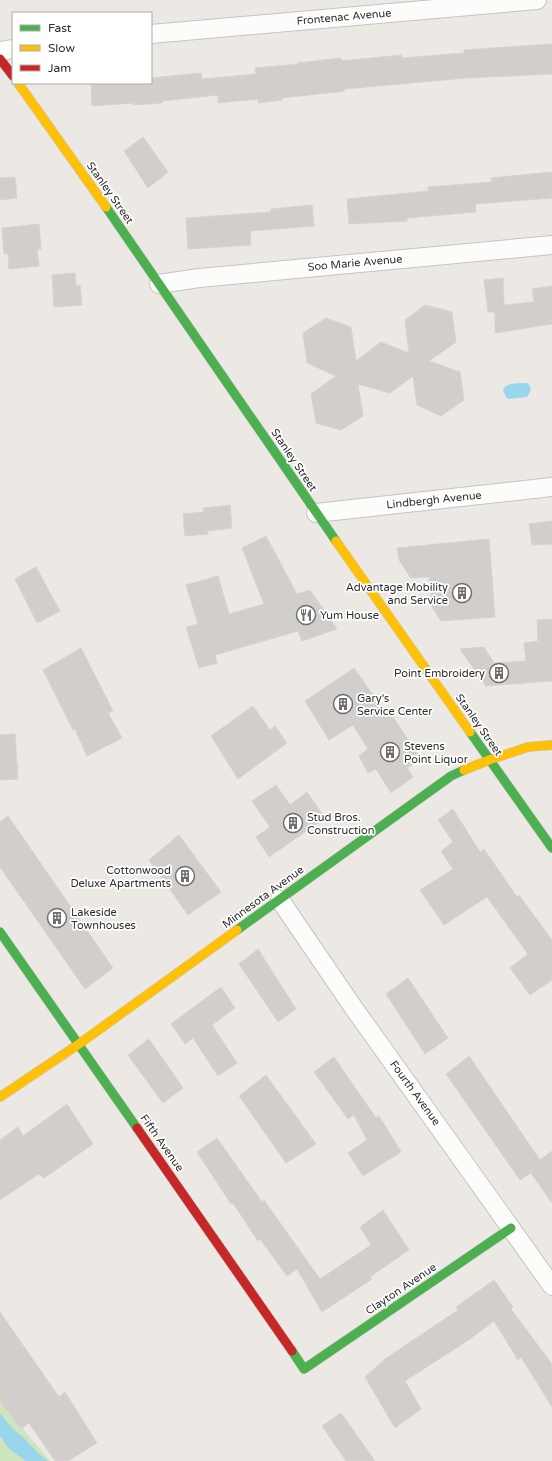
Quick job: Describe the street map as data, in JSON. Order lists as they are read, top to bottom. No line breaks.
{"streets":{"street":["Frontenac Avenue","Stanley Street","Soo Marie Avenue","Lindbergh Avenue","Minnesota Avenue","Fourth Avenue","Fifth Avenue","Clayton Avenue"]},"crossings":[["Stanley Street","Soo Marie Avenue"],["Stanley Street","Lindbergh Avenue"],["Stanley Street","Minnesota Avenue"],["Minnesota Avenue","Fourth Avenue"],["Minnesota Avenue","Fifth Avenue"],["Fourth Avenue","Clayton Avenue"],["Fifth Avenue","Clayton Avenue"]],"places":{"building":["Advantage Mobility and Service","Point Embroidery","Gary's Service Center","Stevens Point Liquor","Stud Bros. Construction","Cottonwood Deluxe Apartments","Lakeside Townhouses"],"restaurant":["Yum House"]},"legend":["Fast","Slow","Jam"]}
